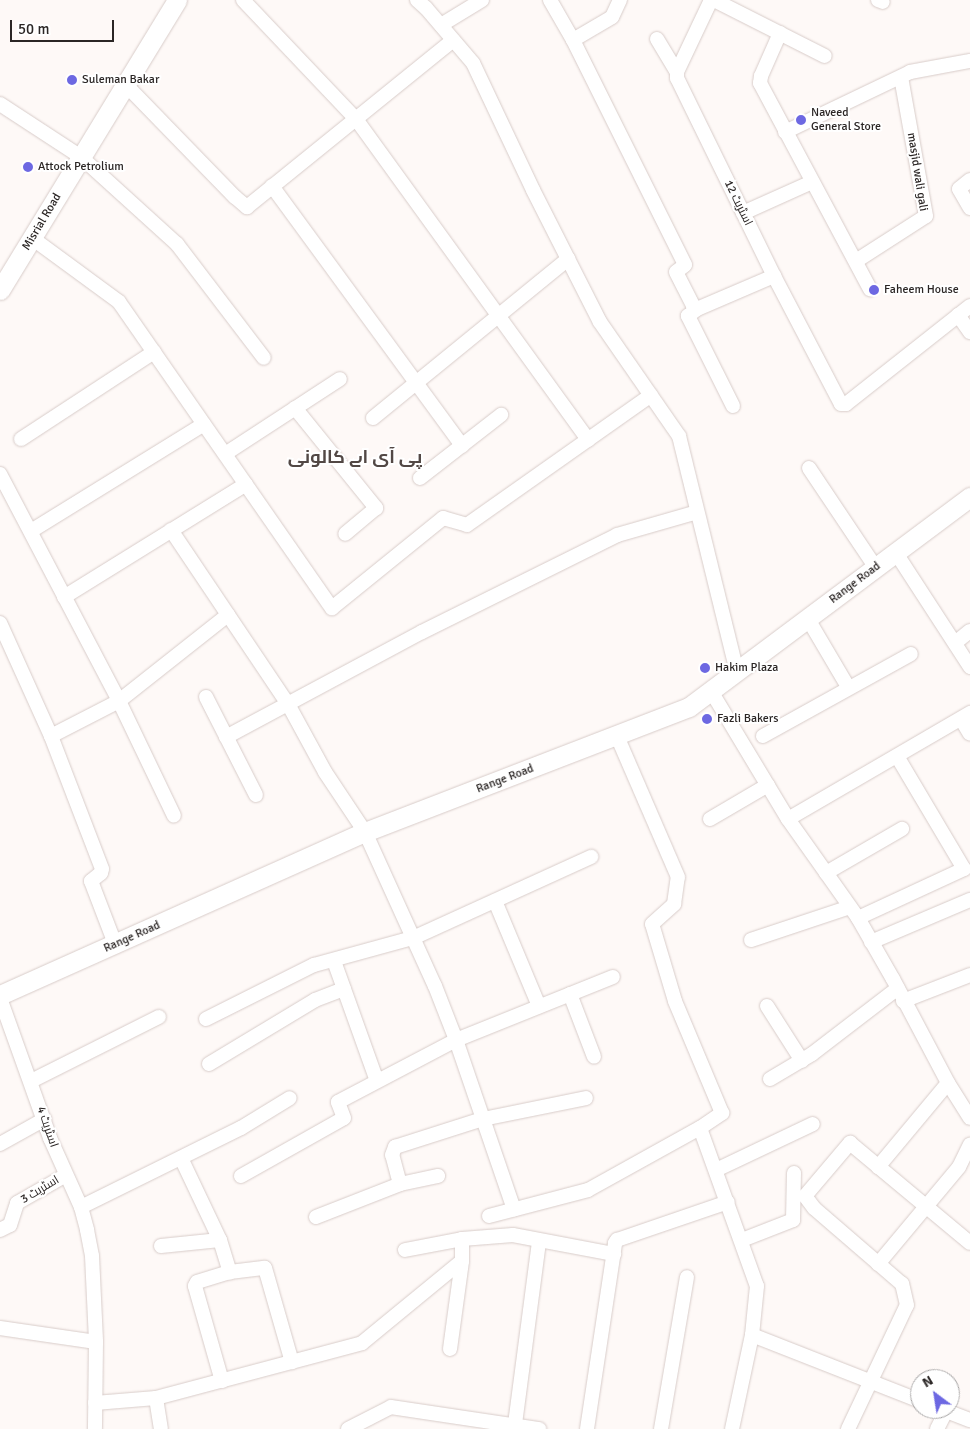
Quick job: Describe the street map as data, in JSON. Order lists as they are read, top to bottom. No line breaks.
{"streets":{"main road":["Misrial Road","Range Road"],"street":["masjid wali gali","اسٹریٹ 12","اسٹریٹ 4","اسٹریٹ 3"]},"crossings":[["Range Road","اسٹریٹ 4"],["اسٹریٹ 4","اسٹریٹ 3"]],"districts":["پی آی اے کالونی"],"places":["Suleman Bakar","Naveed General Store","Attock Petrolium","Faheem House","Hakim Plaza","Fazli Bakers"],"scale_bar":"50 m","north":"top left"}
